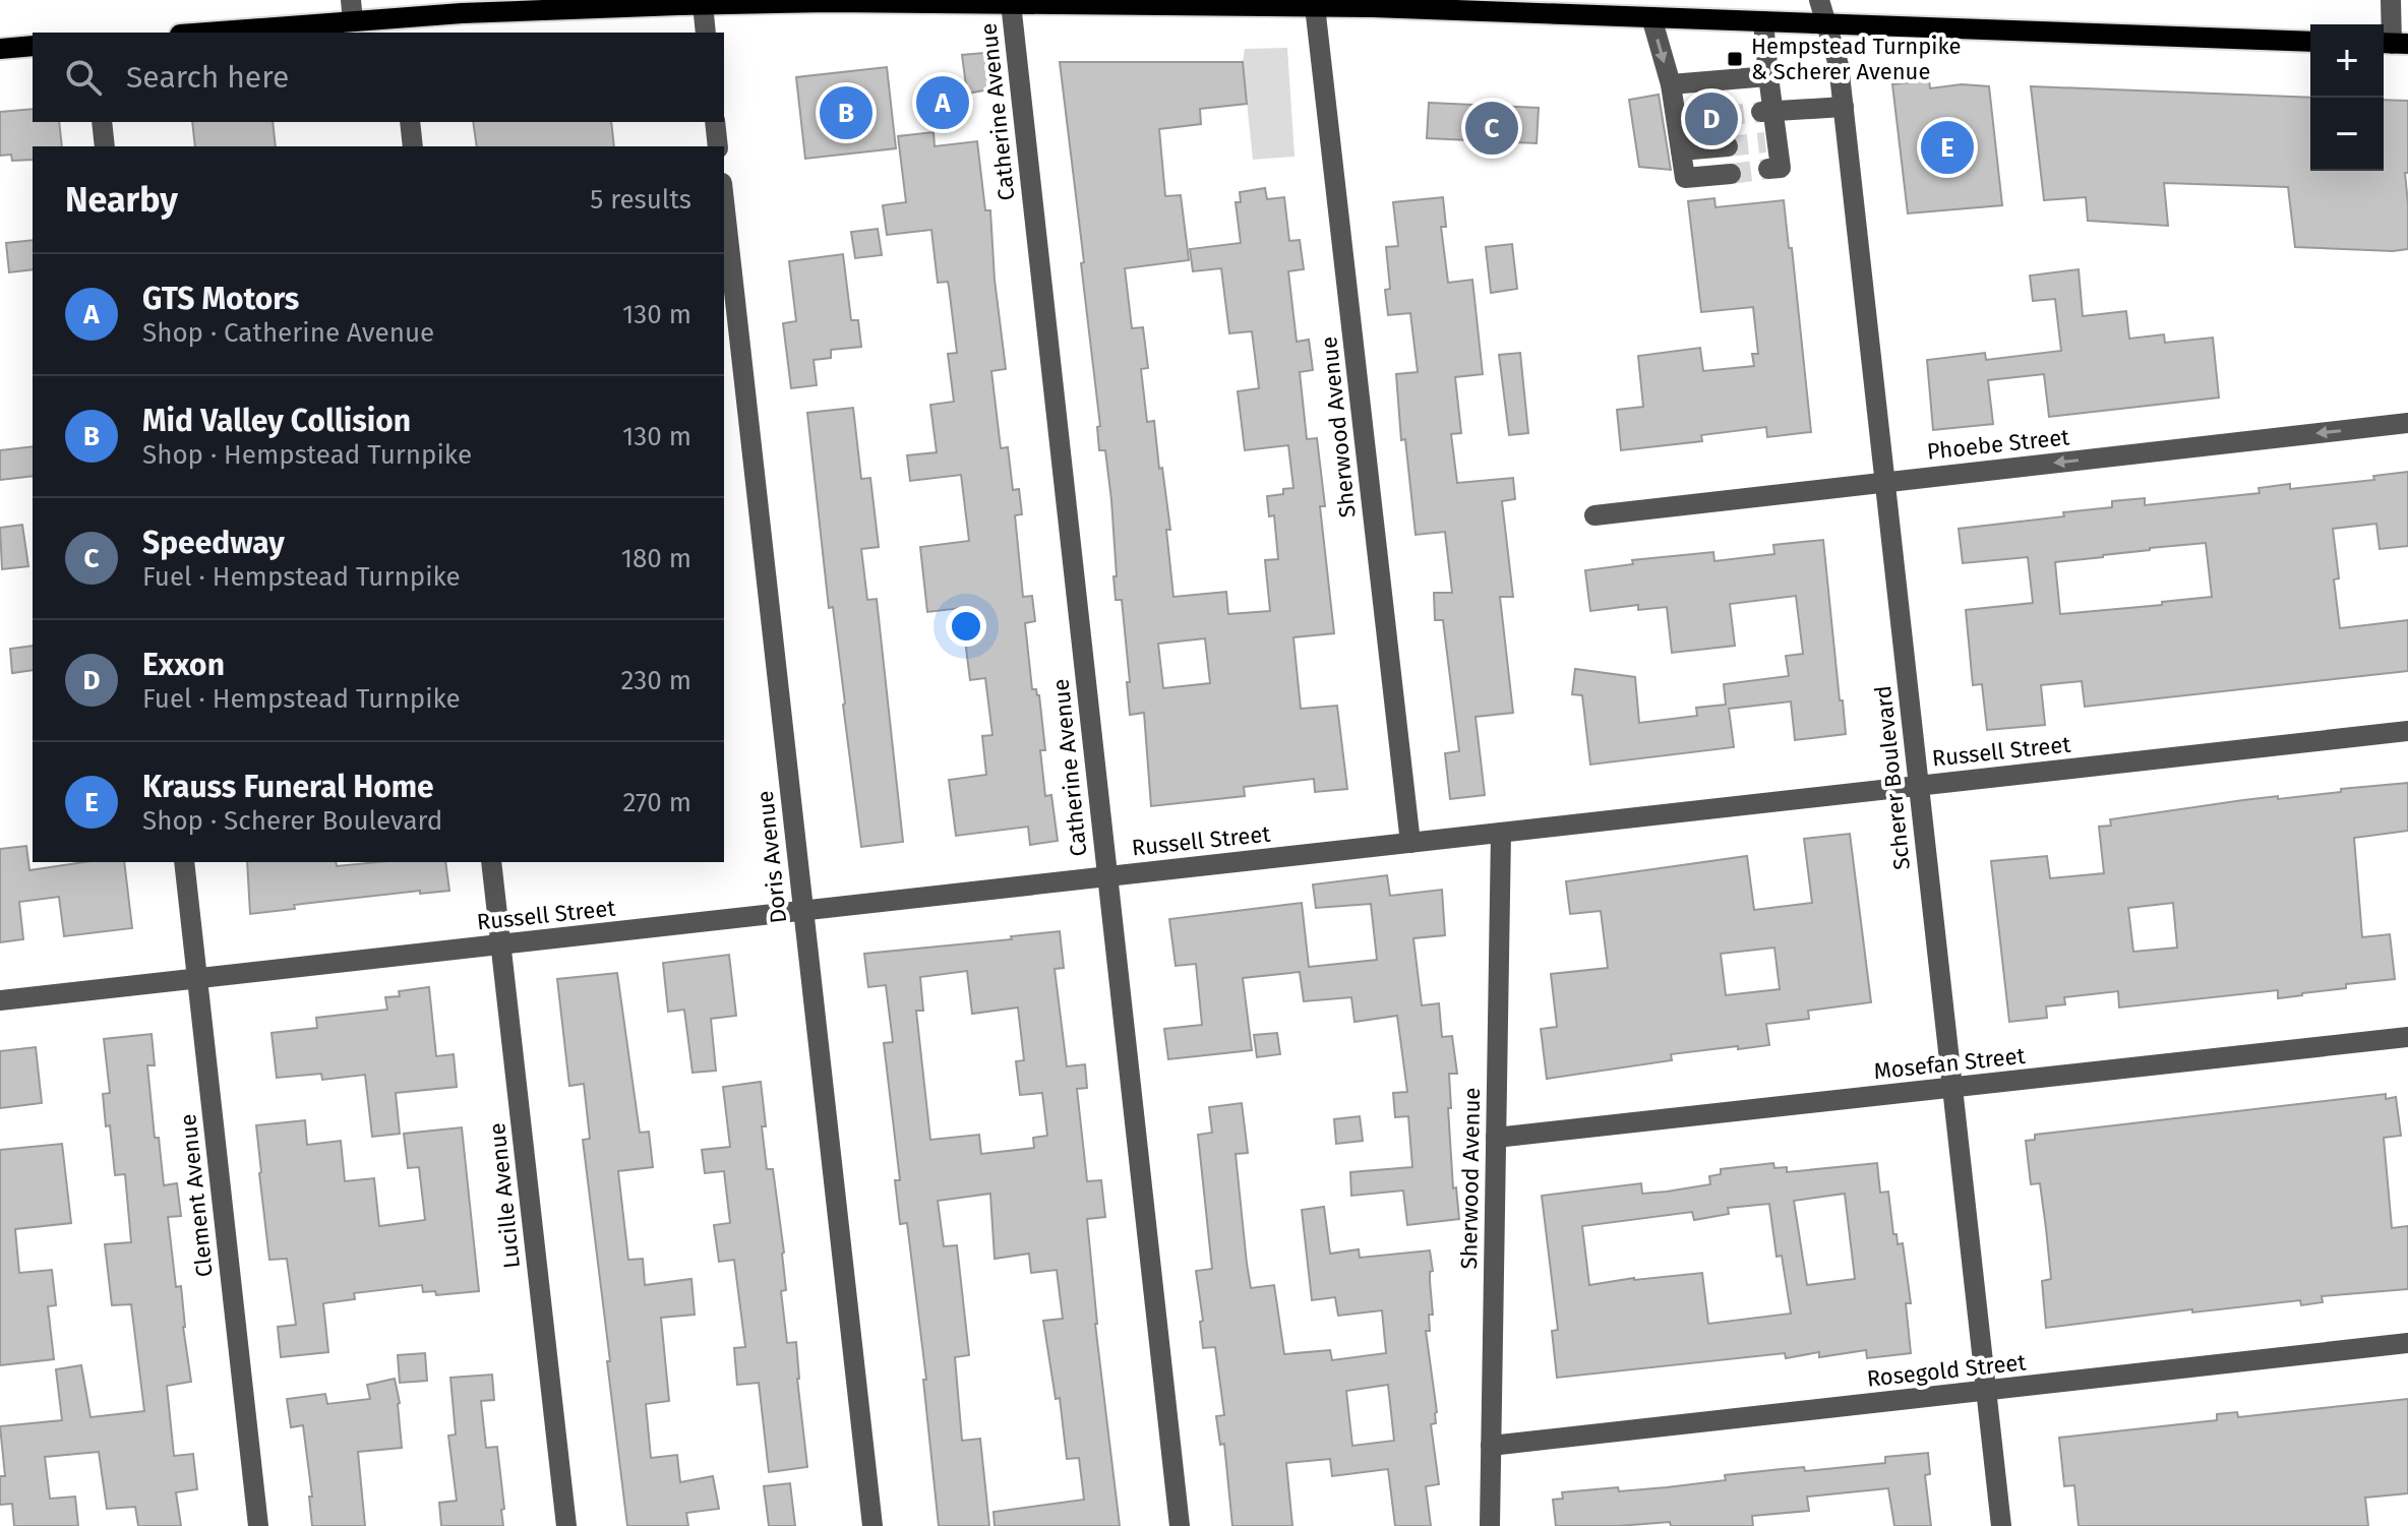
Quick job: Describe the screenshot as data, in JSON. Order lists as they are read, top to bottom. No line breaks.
{"streets":{"street":["Catherine Avenue","Sherwood Avenue","Phoebe Street","Russell Street","Scherer Boulevard","Doris Avenue","Mosefan Street","Clement Avenue","Lucille Avenue","Rosegold Street"]},"crossings":[["Catherine Avenue","Russell Street"],["Sherwood Avenue","Russell Street"],["Sherwood Avenue","Mosefan Street"],["Sherwood Avenue","Rosegold Street"],["Phoebe Street","Scherer Boulevard"],["Russell Street","Scherer Boulevard"],["Russell Street","Doris Avenue"],["Russell Street","Clement Avenue"],["Russell Street","Lucille Avenue"],["Scherer Boulevard","Mosefan Street"],["Scherer Boulevard","Rosegold Street"]],"one_way":["Phoebe Street"],"places":{"transit":["Hempstead Turnpike & Scherer Avenue"]},"page":{"map_buttons":["+","−"],"search":"Search here","pins":["A","B","D","C","E"],"heading":["Nearby","5 results"],"list":[{"mark":"A","name":"GTS Motors","note":"Shop · Catherine Avenue","value":"130 m"},{"mark":"B","name":"Mid Valley Collision","note":"Shop · Hempstead Turnpike","value":"130 m"},{"mark":"C","name":"Speedway","note":"Fuel · Hempstead Turnpike","value":"180 m"},{"mark":"D","name":"Exxon","note":"Fuel · Hempstead Turnpike","value":"230 m"},{"mark":"E","name":"Krauss Funeral Home","note":"Shop · Scherer Boulevard","value":"270 m"}]}}
